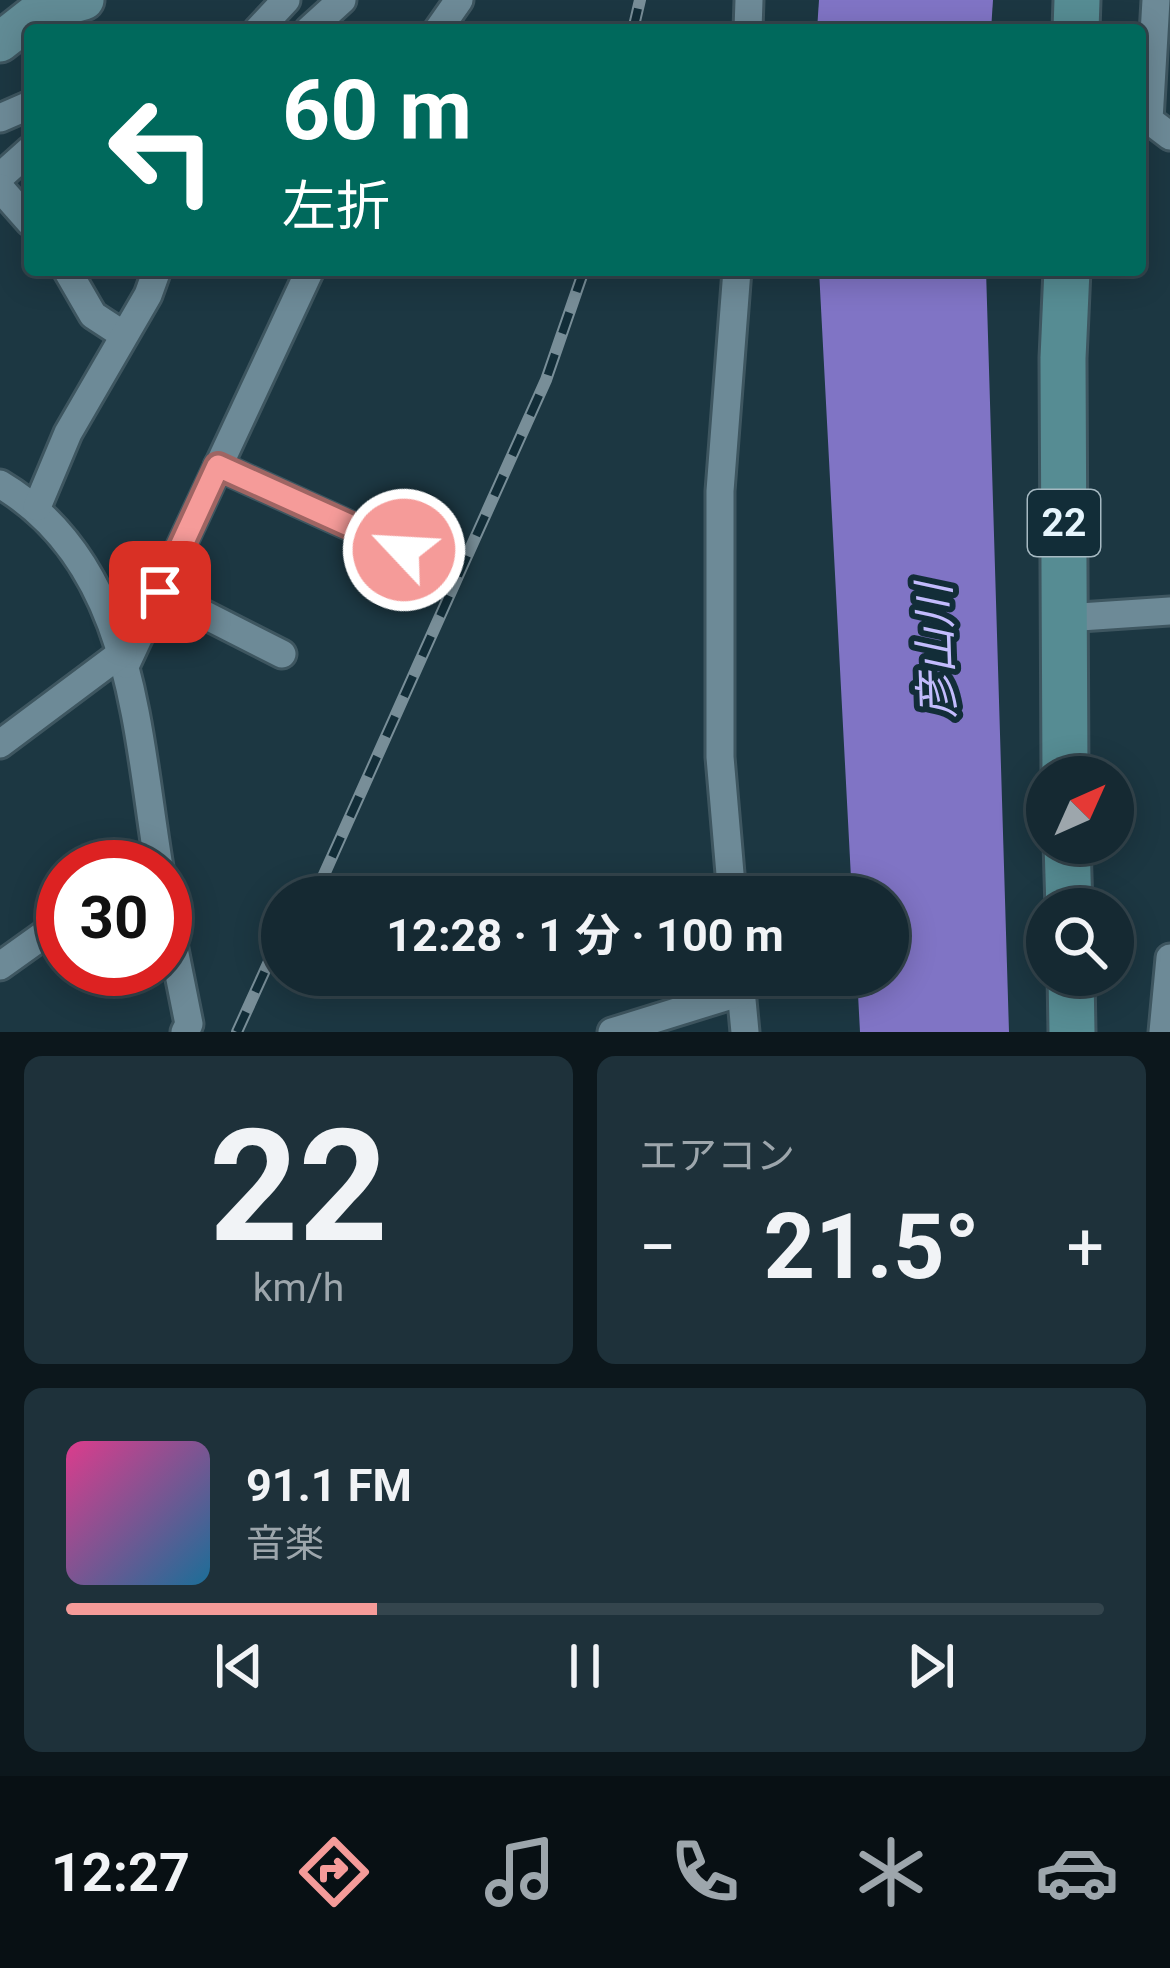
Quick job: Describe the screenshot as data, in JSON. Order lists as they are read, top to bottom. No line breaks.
{"streets":{"main road":["22"]},"water":["彦山川"],"north":"top right","page":{"turn":["60 m","左折"],"limit":"30","trip":"12:28 · 1 分 · 100 m","tile":[["22","km/h"],"エアコン"],"heat":["−","21.5°","+"],"song":["91.1 FM","音楽"],"tabs":"12:27"}}
